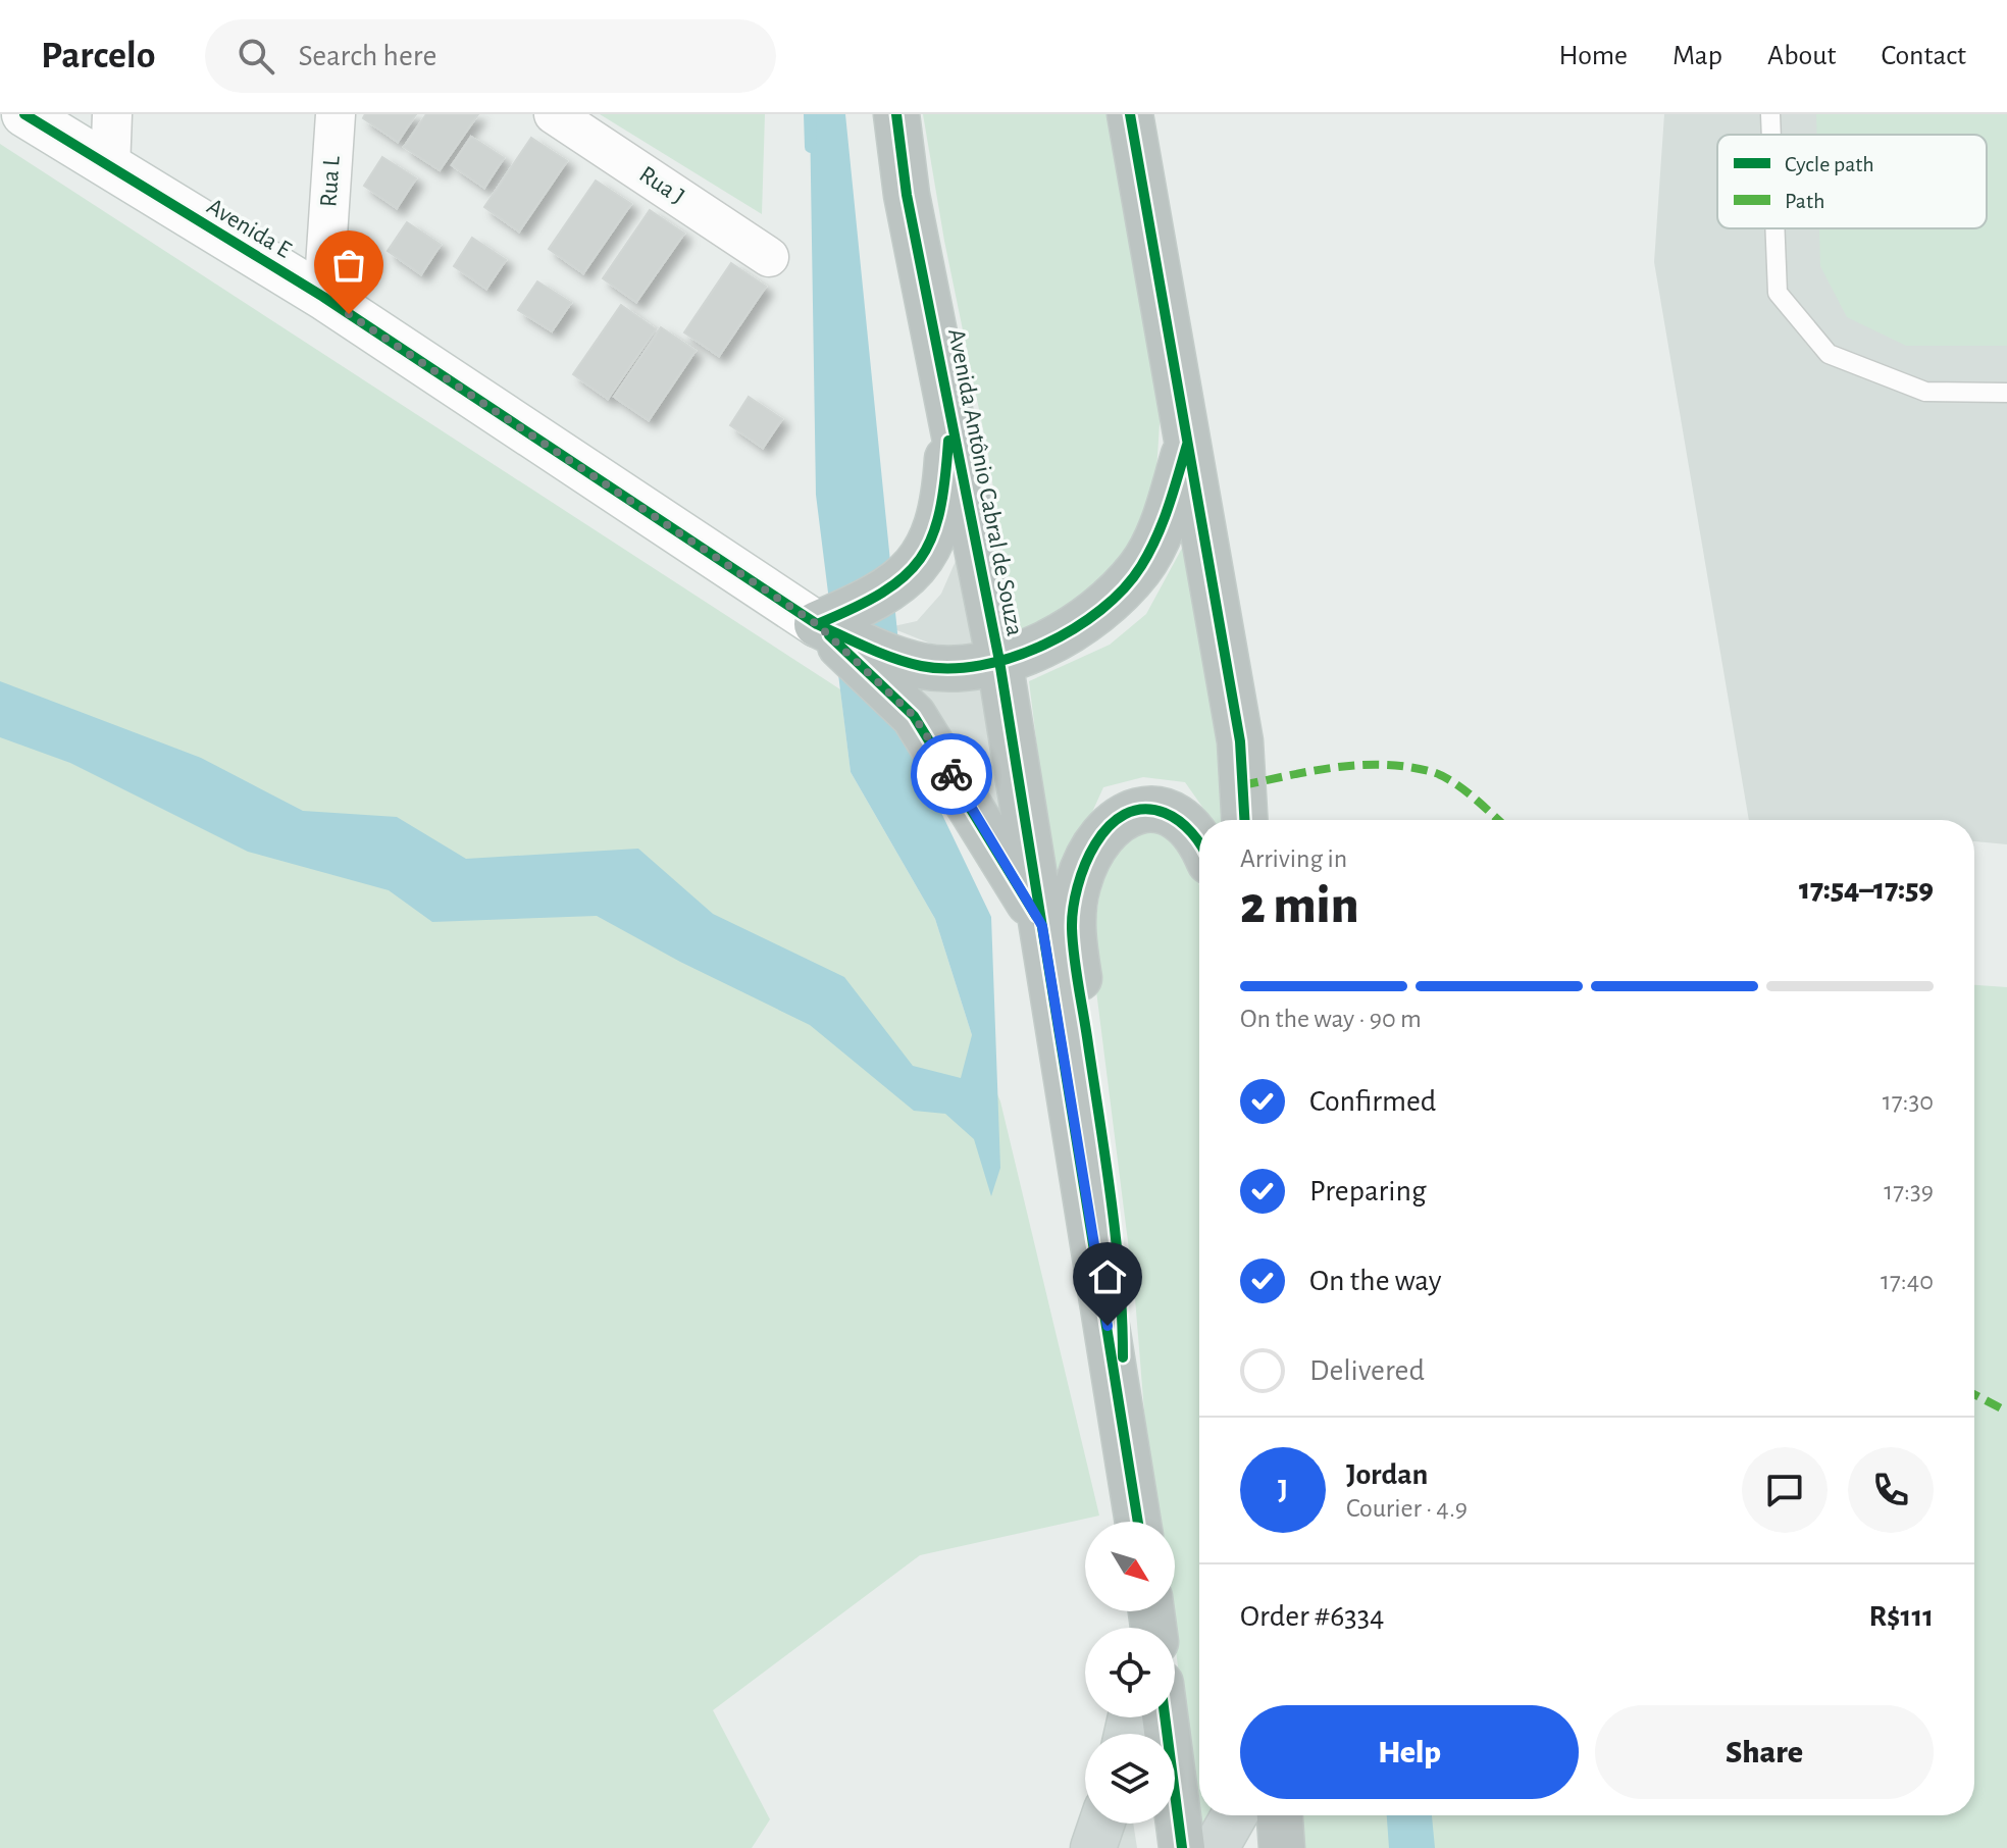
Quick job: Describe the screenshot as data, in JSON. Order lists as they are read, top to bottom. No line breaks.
{"streets":{"highway":["Avenida Antônio Cabral de Souza"],"main road":["Avenida E"],"street":["Rua L","Rua J"]},"crossings":[["Rua L","Avenida E"]],"legend":["Cycle path","Path"],"north":"bottom right","page":{"header":"Parcelo","search":"Search here","nav":["Home","Map","About","Contact"],"heading":["2 min","Arriving in","17:54–17:59"],"panel":["Jordan","Courier · 4.9","Order #6334","R$111"],"bar":"On the way · 90 m","list":[["Confirmed","17:30"],["Preparing","17:39"],["On the way","17:40"],"Delivered"],"round":"J","buttons":["Help","Share"]}}
